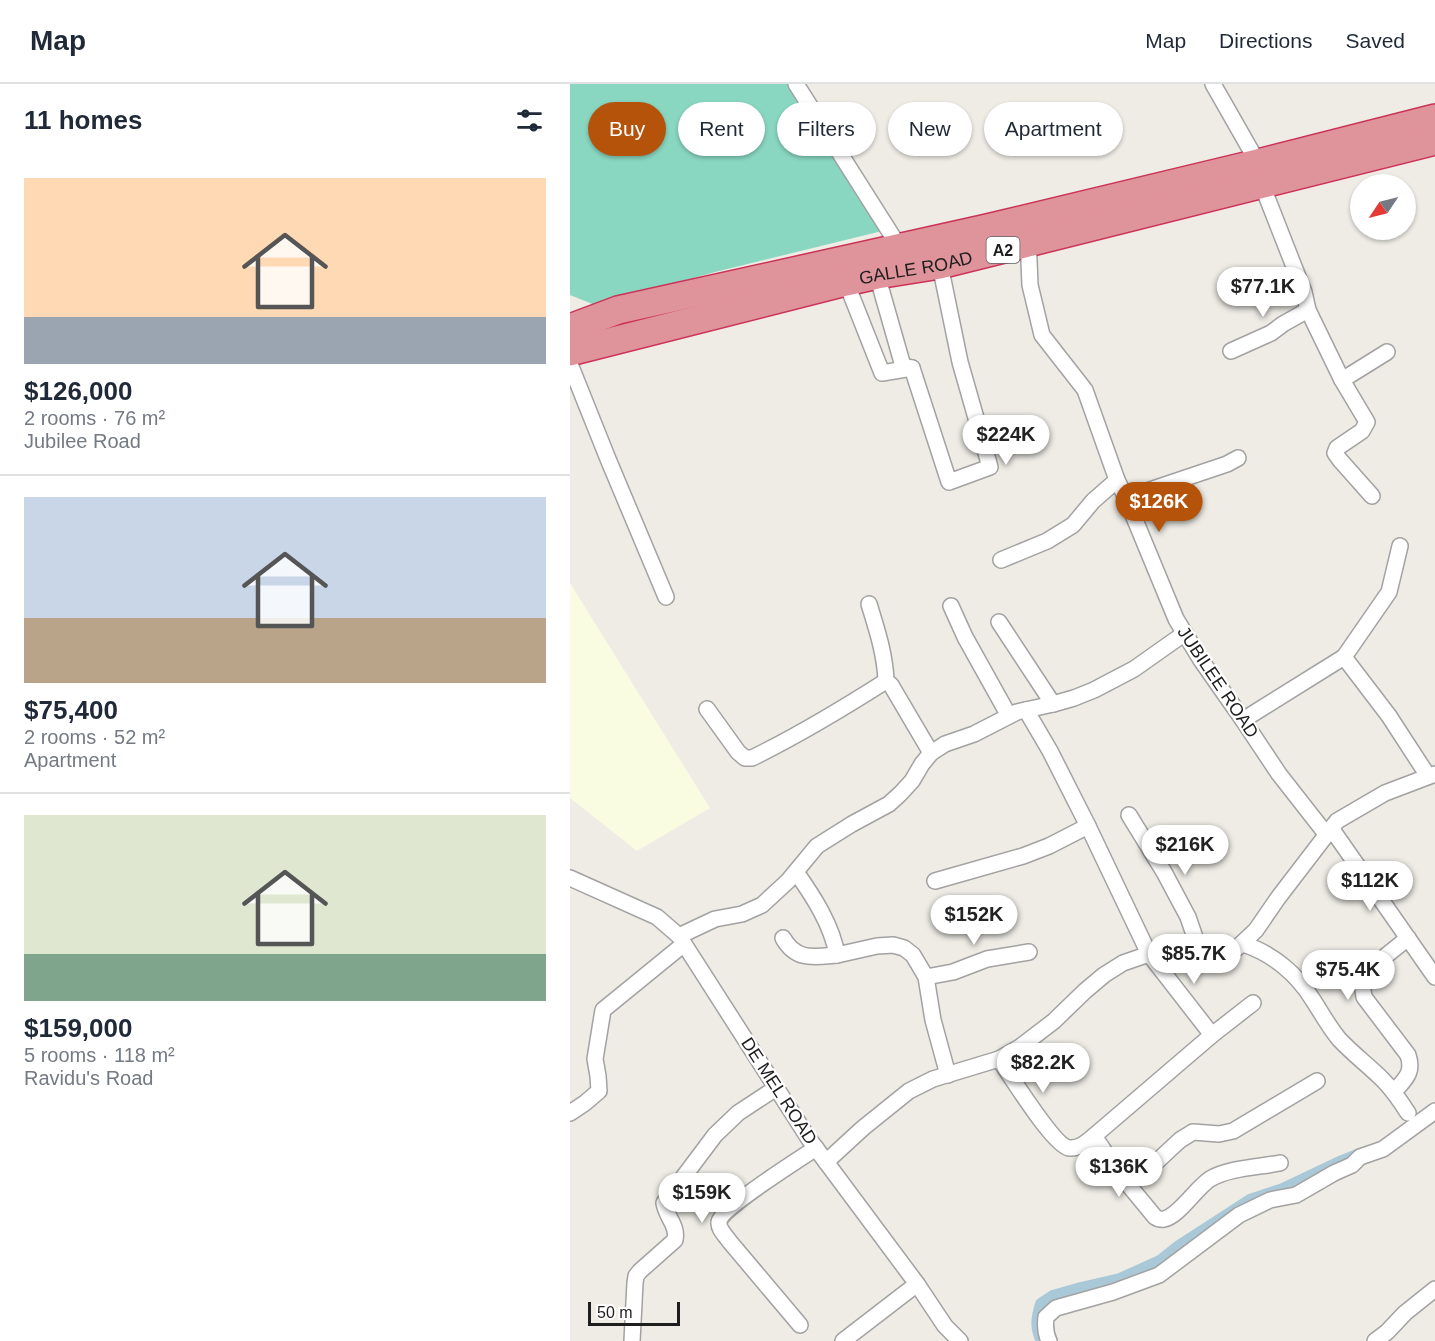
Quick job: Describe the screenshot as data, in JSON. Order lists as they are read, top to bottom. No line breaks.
{"streets":{"highway":["A2","GALLE ROAD"],"street":["JUBILEE ROAD","DE MEL ROAD"]},"crossings":[["GALLE ROAD","JUBILEE ROAD"]],"scale_bar":"50 m","north":"bottom left","page":{"header":"Map","nav":["Map","Directions","Saved"],"heading":"11 homes","chip":["Buy","Rent","Filters","New","Apartment"],"list":[{"name":"$126,000","note":"2 rooms · 76 m² · Jubilee Road"},{"name":"$75,400","note":"2 rooms · 52 m² · Apartment"},{"name":"$159,000","note":"5 rooms · 118 m² · Ravidu's Road"}],"price":["$77.1K","$224K","$126K","$216K","$112K","$152K","$85.7K","$75.4K","$82.2K","$136K","$159K"],"scale":"50 m"}}
